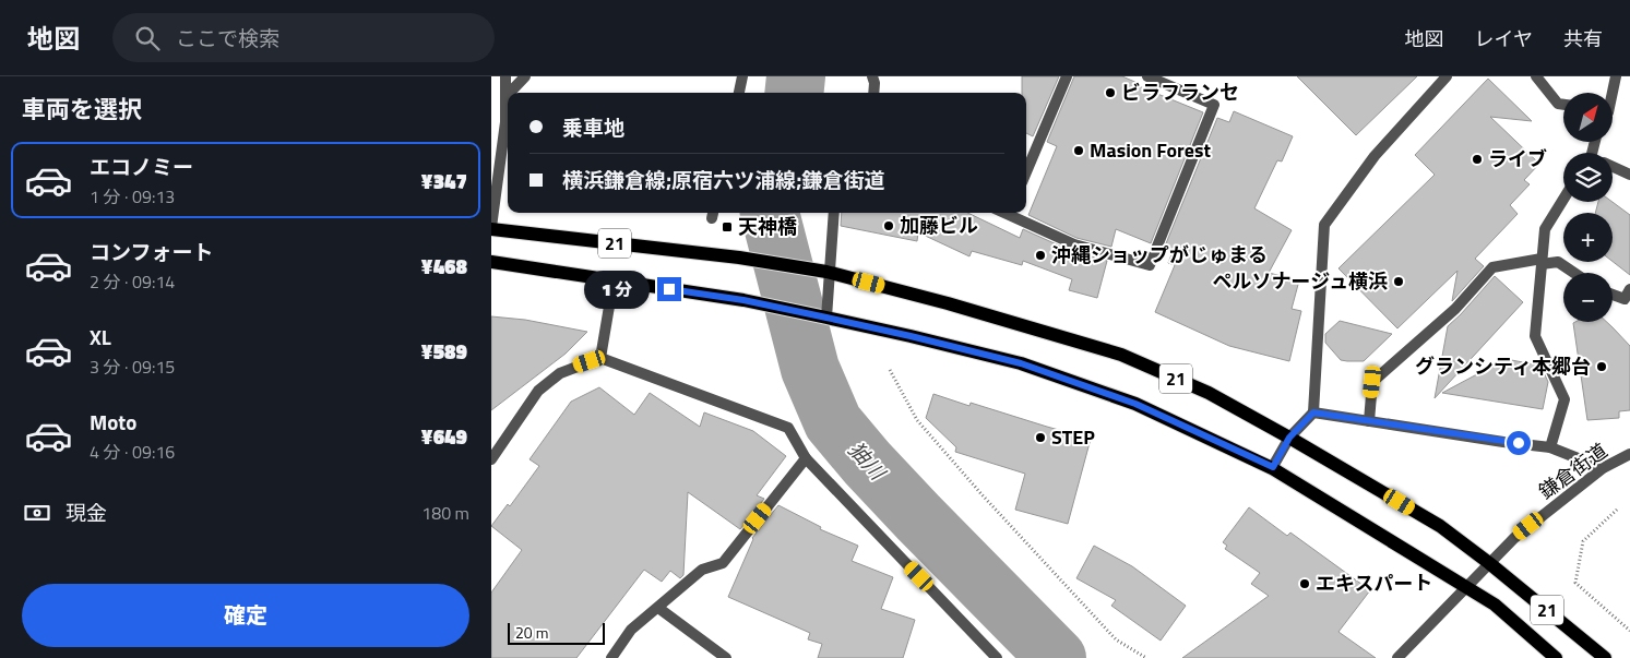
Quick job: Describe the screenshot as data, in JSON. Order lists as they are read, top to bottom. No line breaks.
{"streets":{"main road":["21"],"street":["鎌倉街道"]},"crossings":[["21","鎌倉街道"]],"water":["㹨川"],"places":{"other":["ビラフランセ","Masion Forest","ライブ","加藤ビル","沖縄ショップがじゅまる","ペルソナージュ横浜","グランシティ本郷台","STEP","エキスパート"],"transit":["天神橋"]},"scale_bar":"20 m","north":"top right","page":{"header":"地図","search":"ここで検索","nav":["地図","レイヤ","共有"],"heading":"車両を選択","map_buttons":["+","−"],"banner":["乗車地","横浜鎌倉線;原宿六ツ浦線;鎌倉街道"],"list":[{"name":"エコノミー","note":"1 分 · 09:13","value":"¥347"},{"name":"コンフォート","note":"2 分 · 09:14","value":"¥468"},{"name":"XL","note":"3 分 · 09:15","value":"¥589"},{"name":"Moto","note":"4 分 · 09:16","value":"¥649"}],"bubble":"1 分","pay":["現金","180 m"],"buttons":"確定","scale":"20 m"}}
